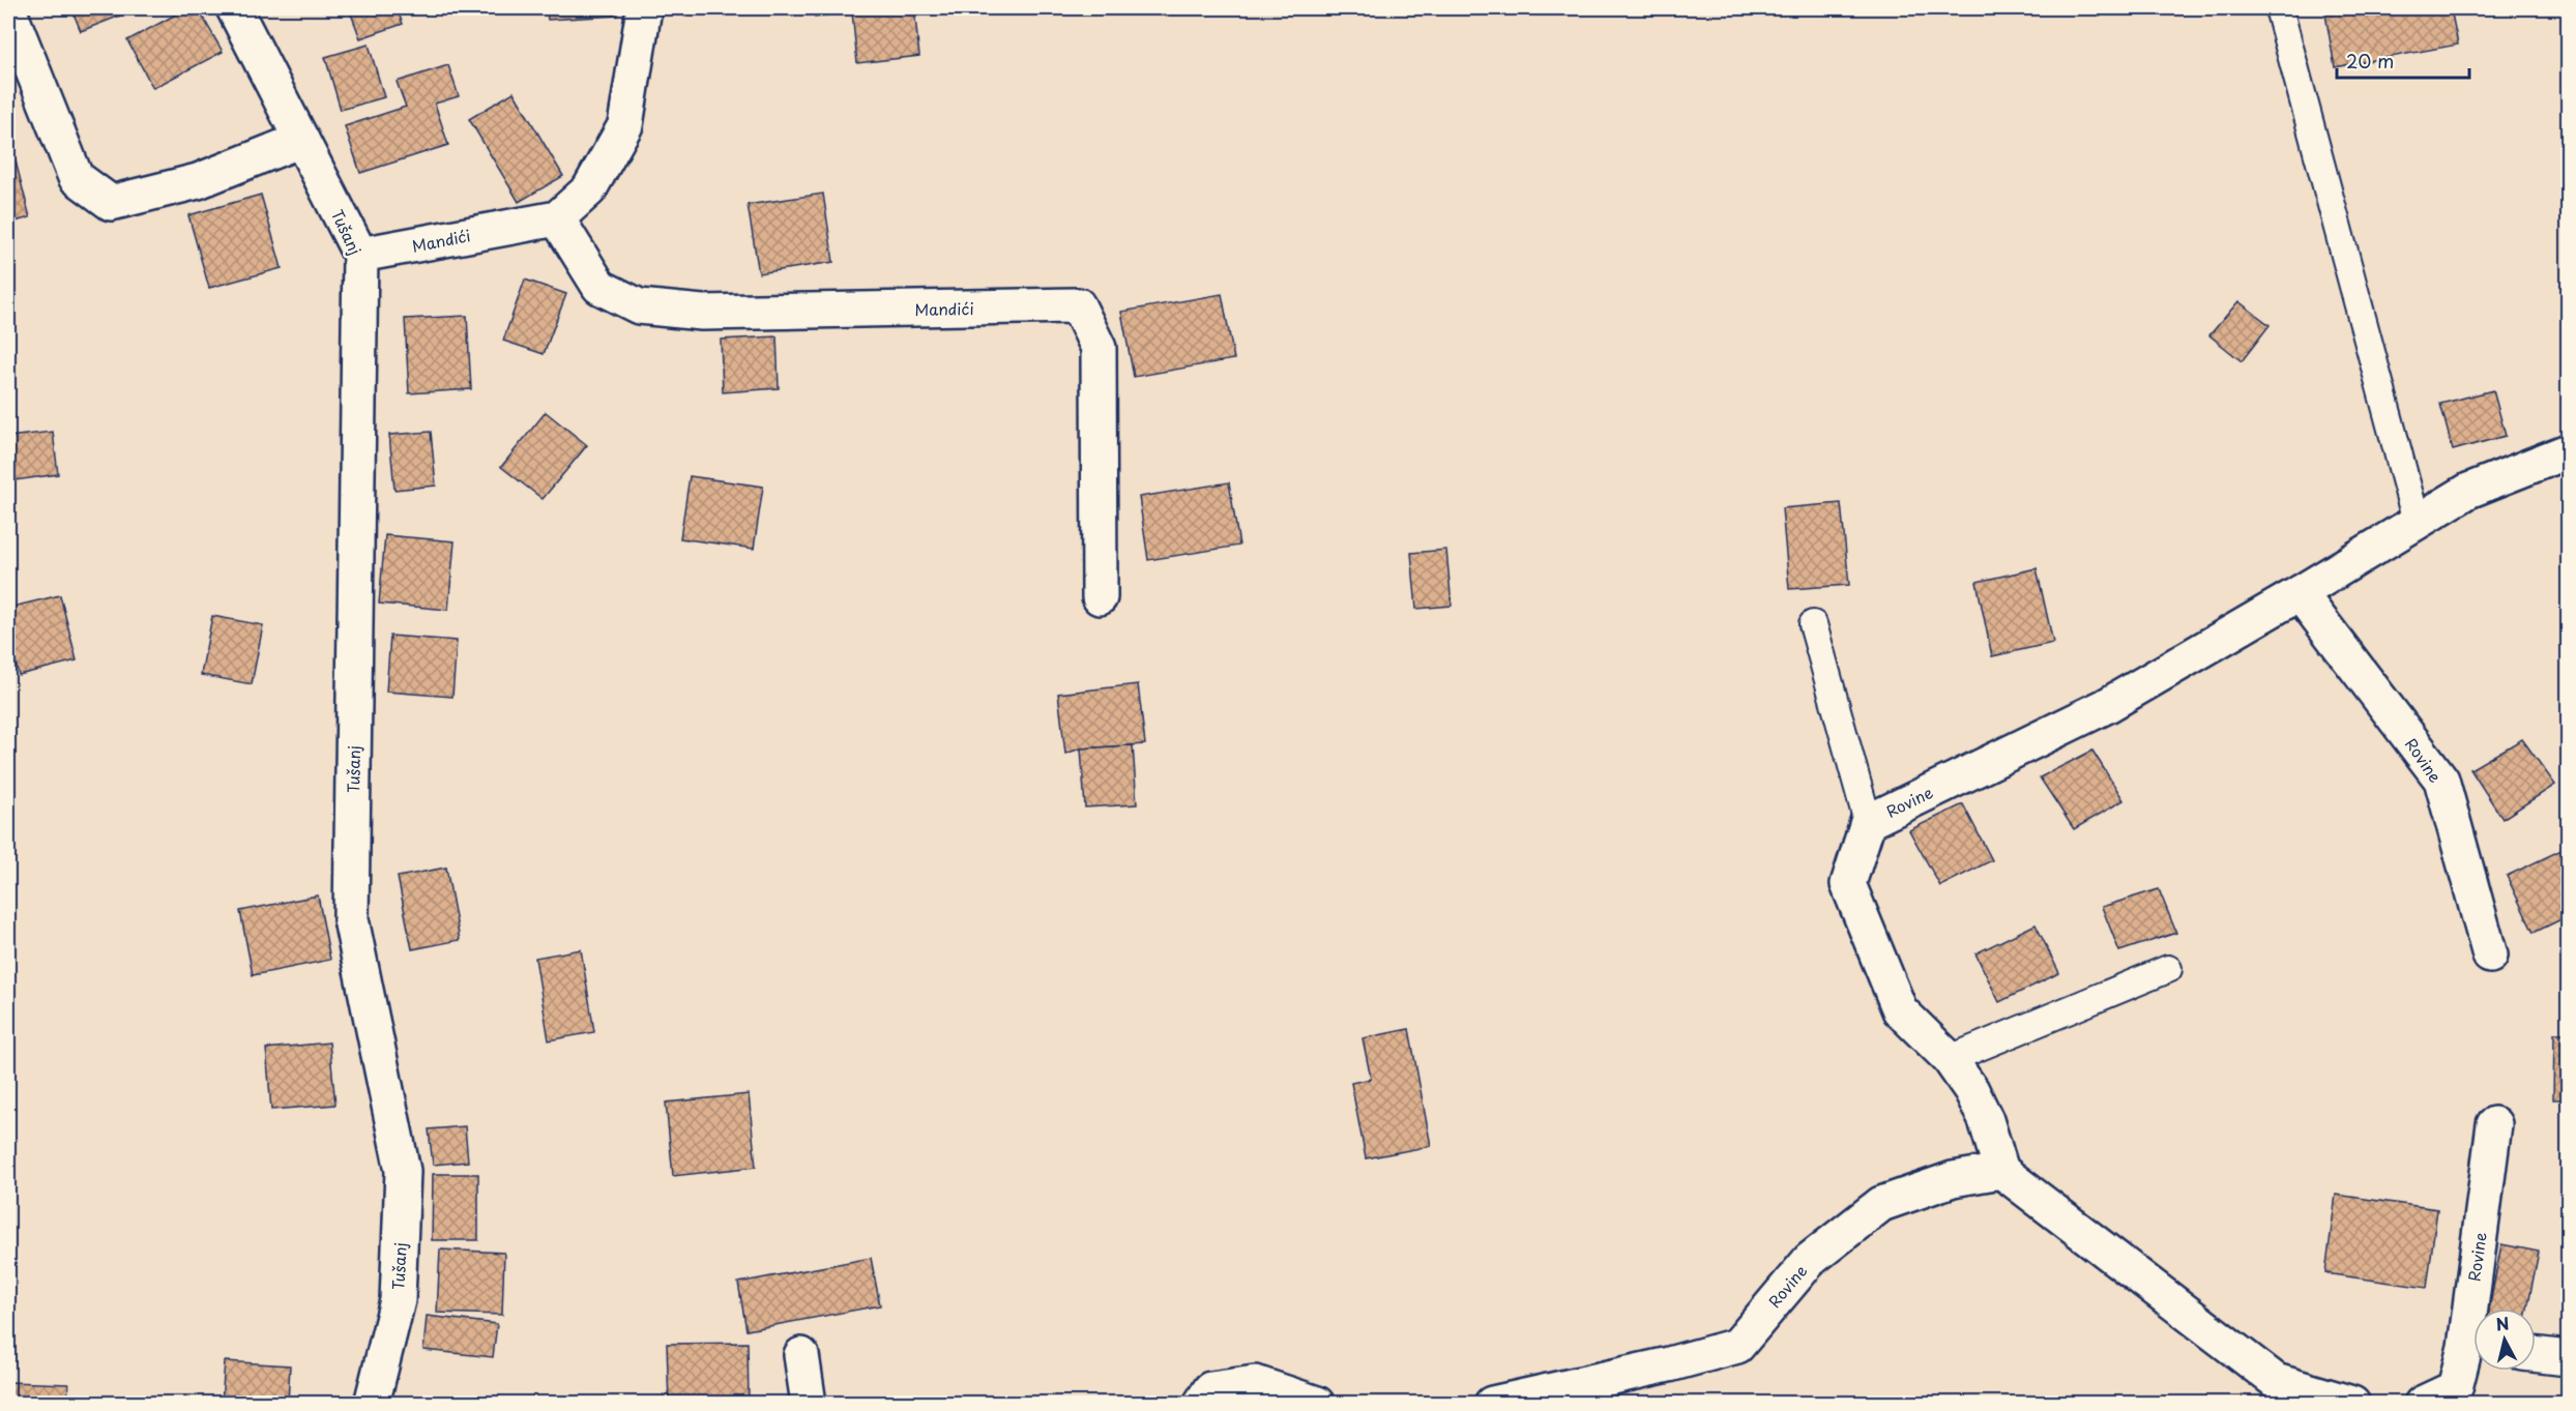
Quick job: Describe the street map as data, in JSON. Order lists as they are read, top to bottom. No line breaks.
{"streets":{"street":["Tušanj","Mandići","Rovine"]},"crossings":[["Tušanj","Mandići"]],"scale_bar":"20 m","north":"top"}
